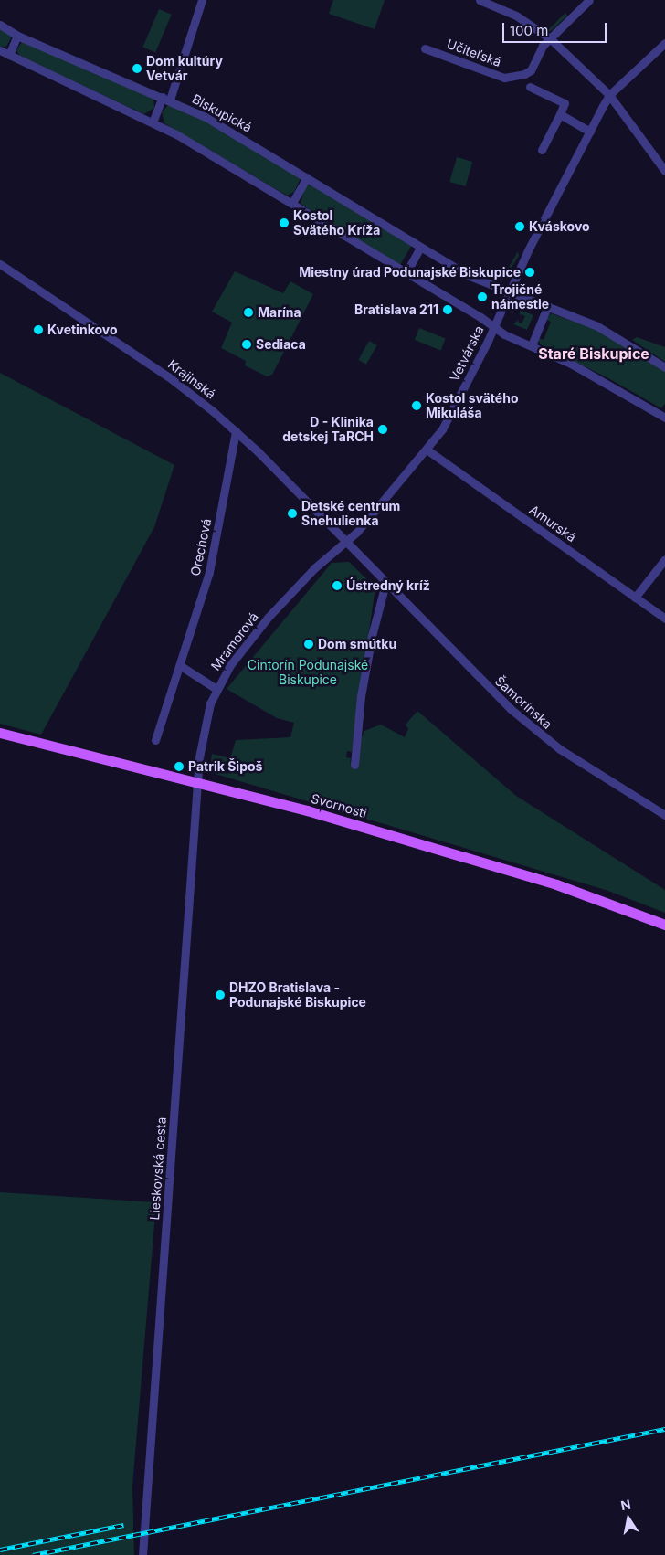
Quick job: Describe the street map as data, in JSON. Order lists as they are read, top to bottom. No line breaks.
{"streets":{"main road":["Svornosti"],"street":["Učiteľská","Biskupická","Vetvárska","Krajinská","Amurská","Orechová","Mramorová","Šamorínska","Lieskovská cesta"]},"crossings":[["Vetvárska","Krajinská"],["Vetvárska","Amurská"],["Vetvárska","Mramorová"],["Vetvárska","Šamorínska"],["Krajinská","Orechová"],["Krajinská","Mramorová"],["Krajinská","Šamorínska"],["Mramorová","Šamorínska"],["Mramorová","Svornosti"],["Mramorová","Lieskovská cesta"],["Svornosti","Lieskovská cesta"]],"districts":["Staré Biskupice"],"parks":["Cintorín Podunajské Biskupice"],"places":["Dom kultúry Vetvár","Kostol Svätého Kríža","Kváskovo","Miestny úrad Podunajské Biskupice","Trojičné námestie","Bratislava 211","Marína","Kvetinkovo","Sediaca","Kostol svätého Mikuláša","D - Klinika detskej TaRCH","Detské centrum Snehulienka","Ústredný kríž","Dom smútku","Patrik Šipoš","DHZO Bratislava - Podunajské Biskupice"],"scale_bar":"100 m","north":"top"}
